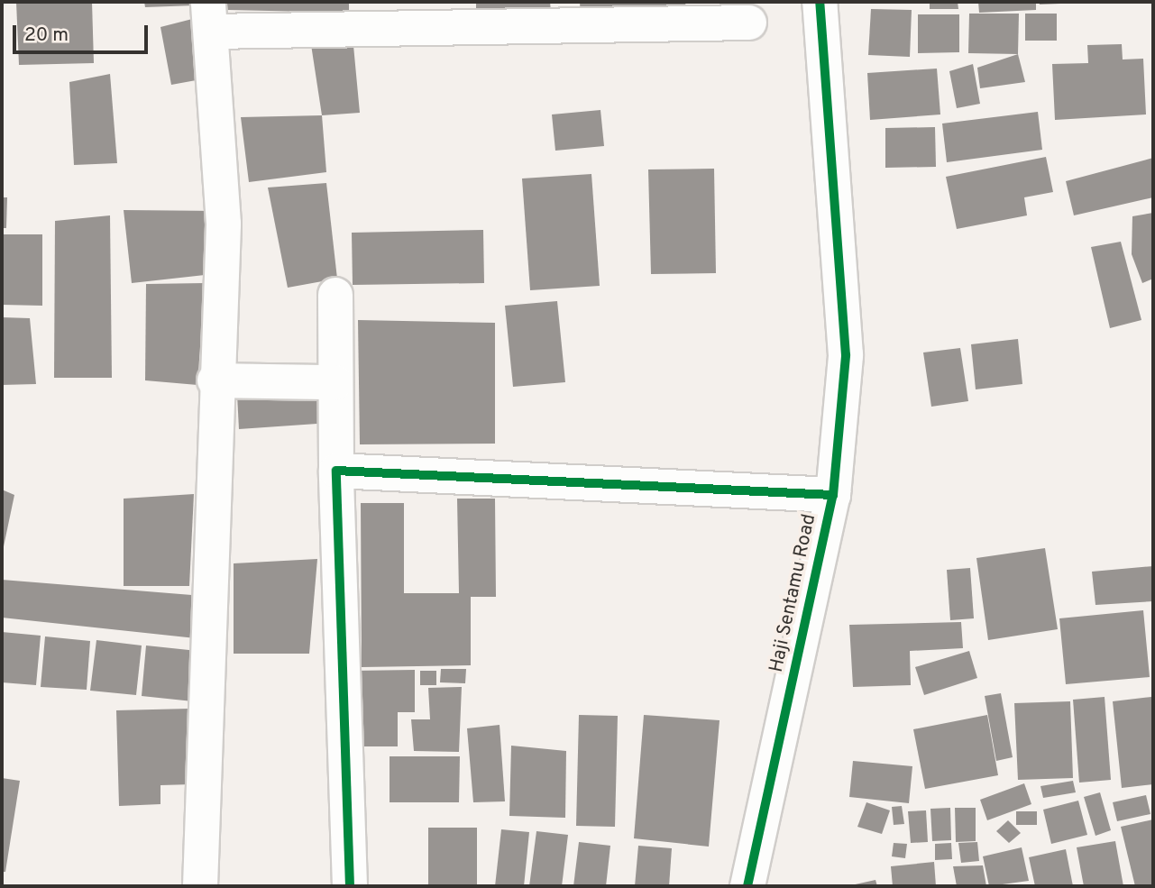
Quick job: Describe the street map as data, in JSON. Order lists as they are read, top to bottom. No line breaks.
{"streets":{"street":["Haji Sentamu Road"]},"scale_bar":"20 m"}
